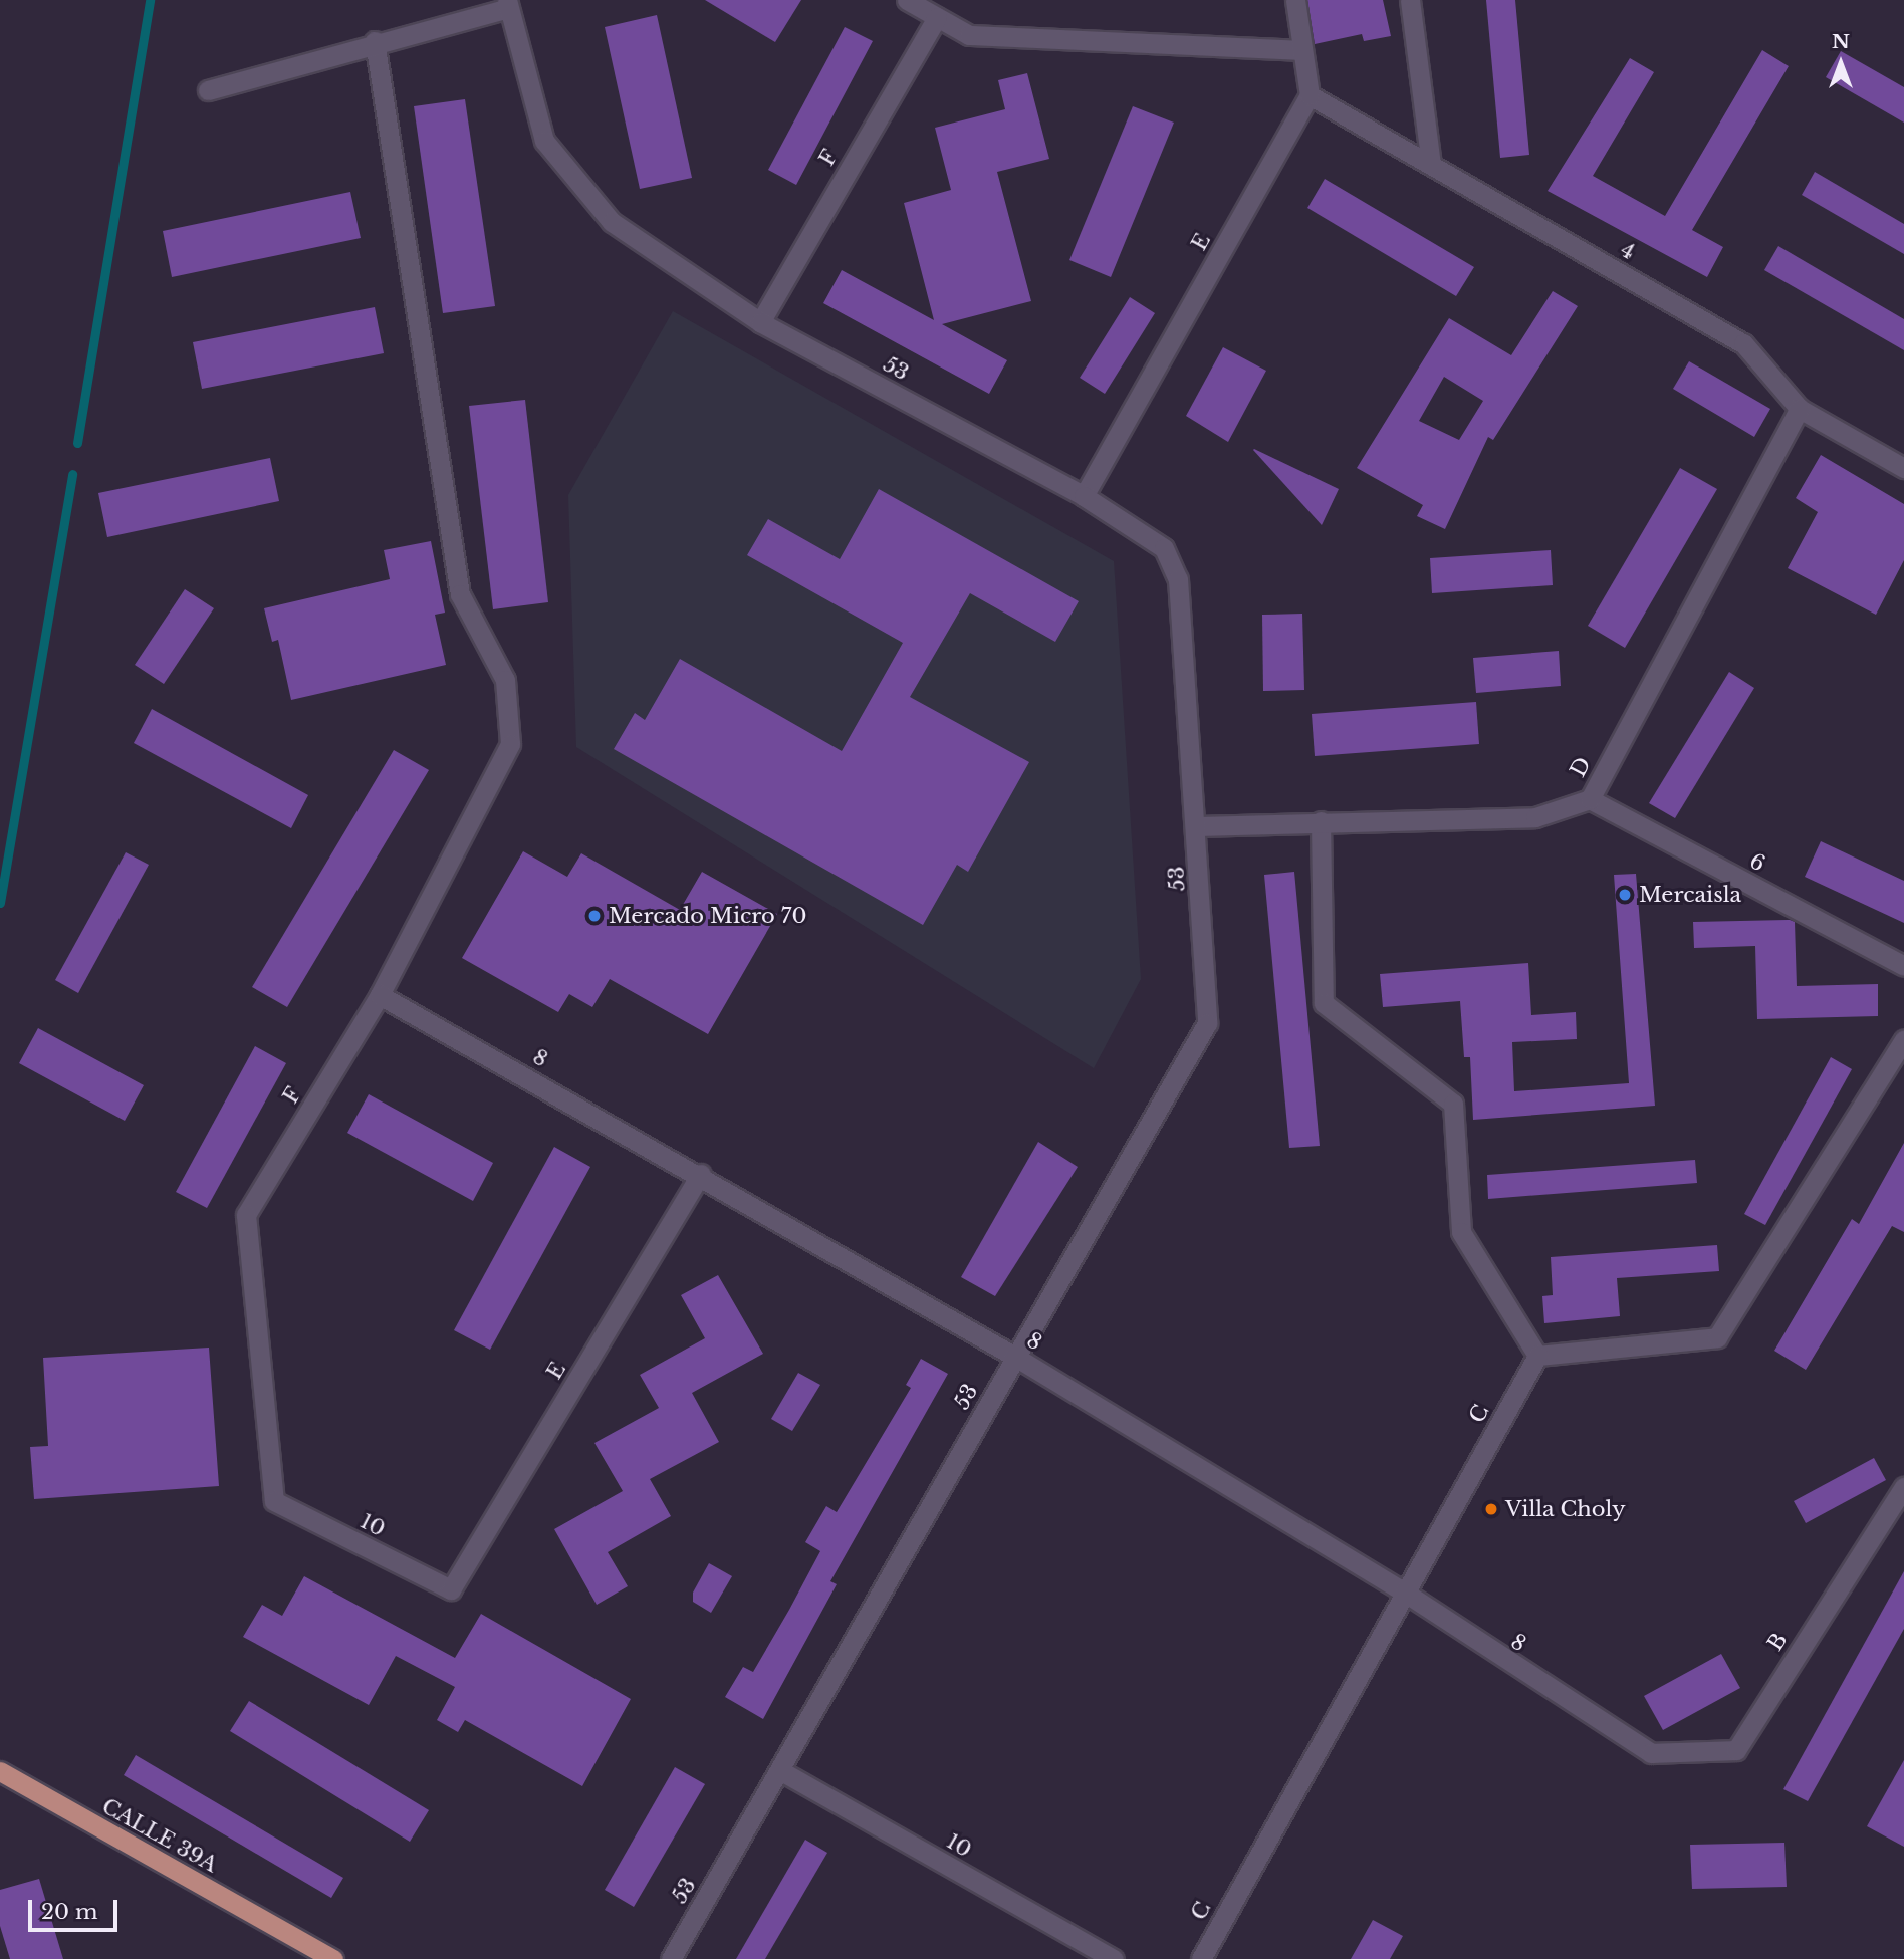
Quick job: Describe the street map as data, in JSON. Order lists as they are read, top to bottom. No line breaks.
{"streets":{"main road":["CALLE 39A"],"street":["F","E","4","53","D","6","8","C","10","B"]},"crossings":[["F","53"],["F","8"],["F","10"],["E","4"],["E","53"],["E","8"],["E","10"],["4","D"],["53","D"],["53","8"],["53","10"],["D","6"],["8","C"],["8","B"]],"places":["Mercaisla","Mercado Micro 70","Villa Choly"],"scale_bar":"20 m","north":"top"}
